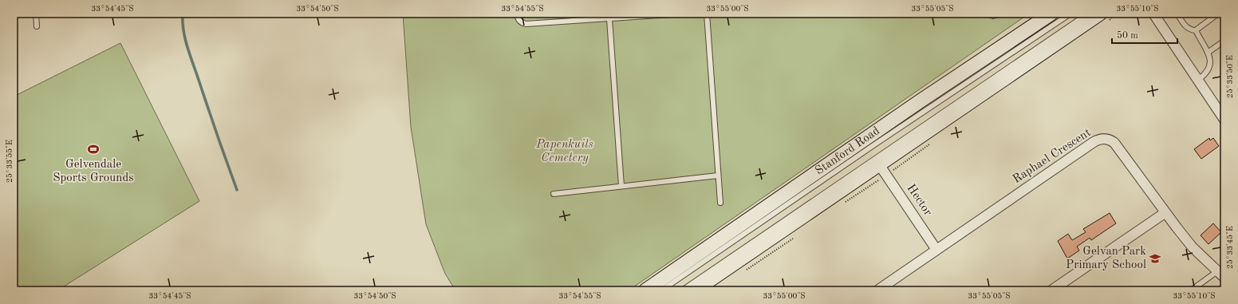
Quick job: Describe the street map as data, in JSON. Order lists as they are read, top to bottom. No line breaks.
{"streets":{"main road":["Stanford Road"],"street":["Raphael Crescent","Hector"]},"crossings":[["Raphael Crescent","Hector"]],"parks":["Papenkuils Cemetery"],"places":{"sports":["Gelvendale Sports Grounds"],"school or university":["Gelvan Park Primary School"]},"scale_bar":"50 m","coordinates":["33°54'45\"S","33°54'50\"S","33°54'55\"S","33°55'00\"S","33°55'05\"S","33°55'10\"S","25°33'50\"E","25°33'55\"E","25°33'45\"E"]}
